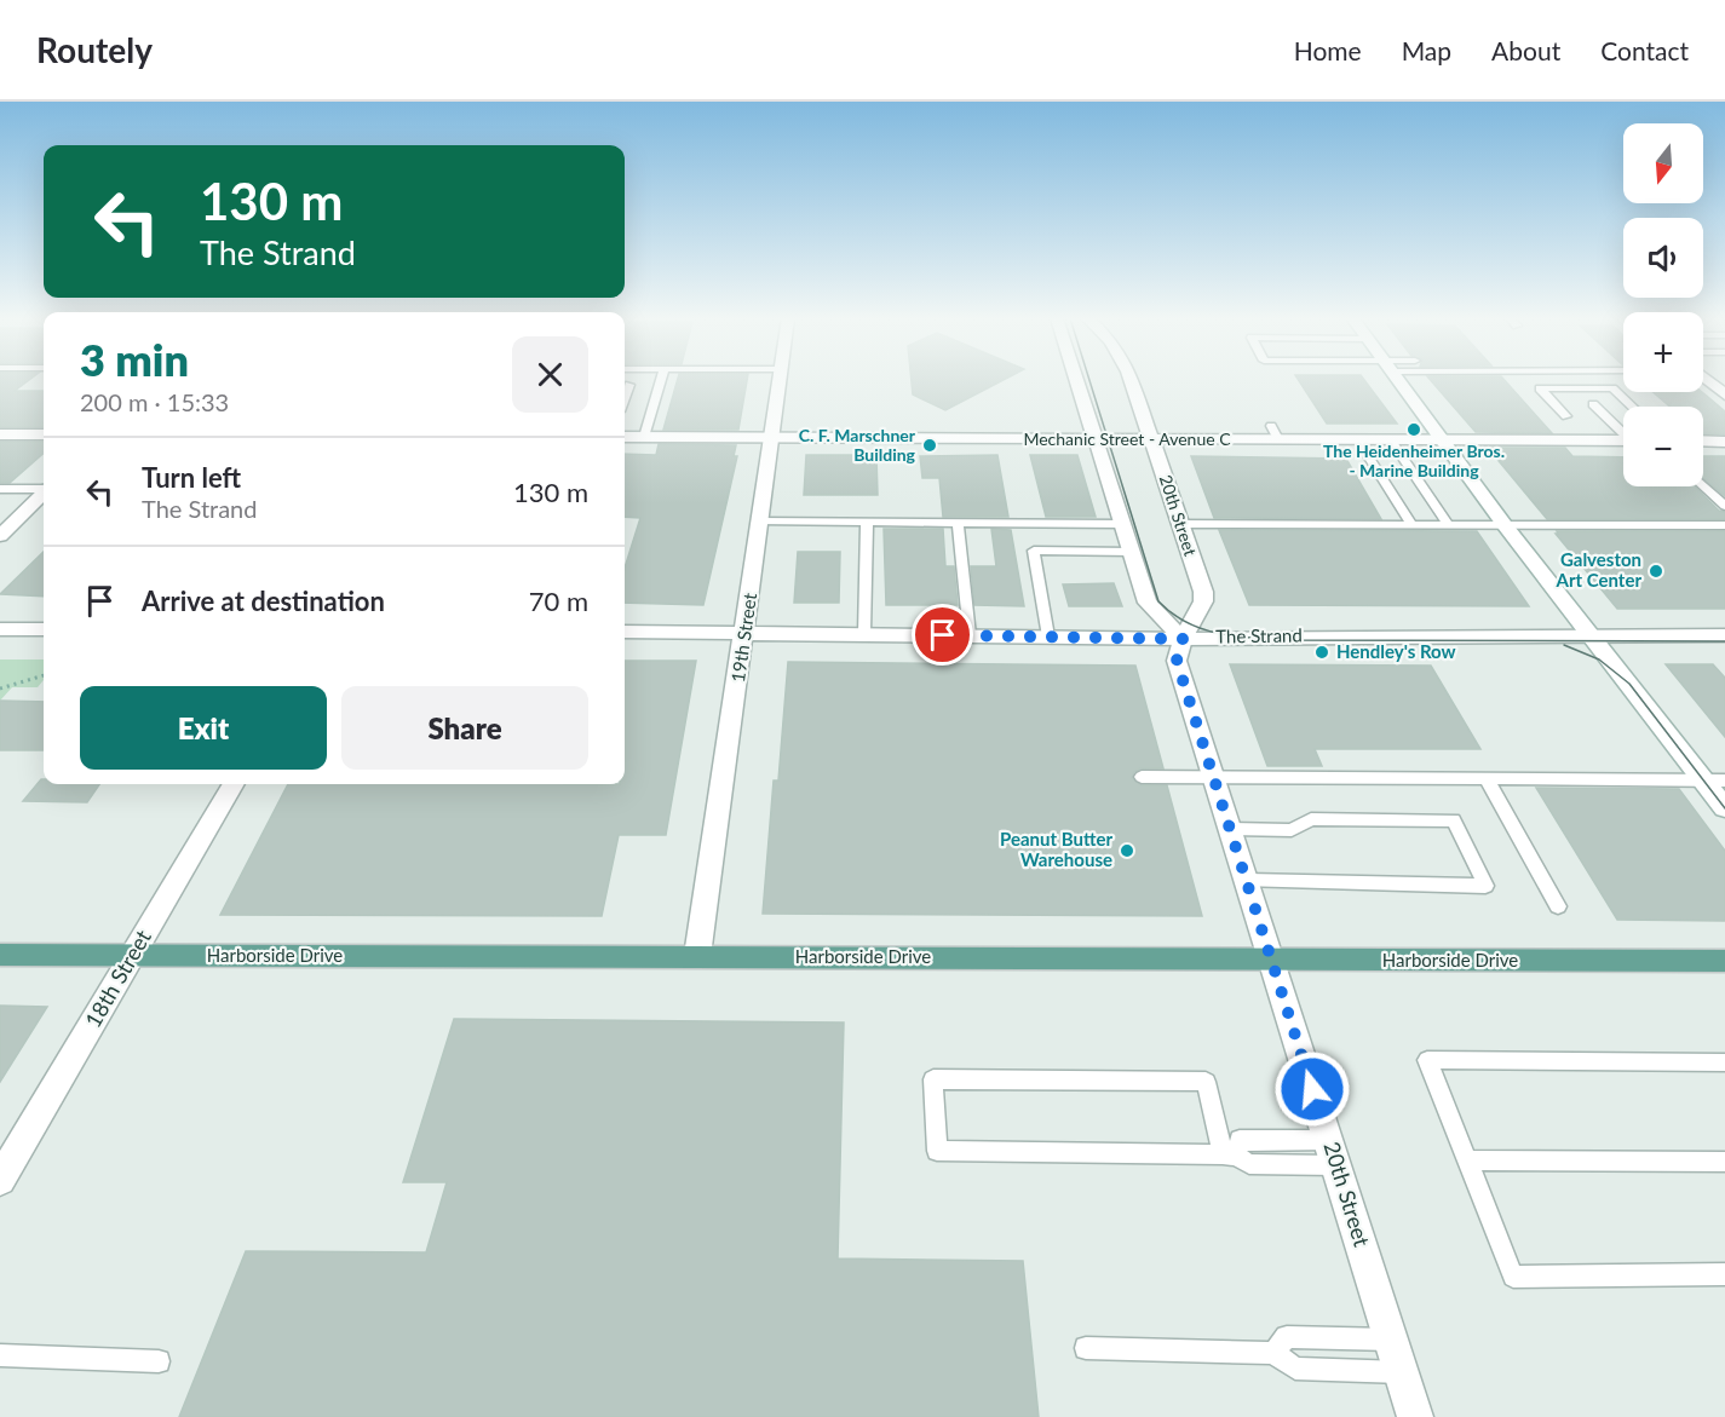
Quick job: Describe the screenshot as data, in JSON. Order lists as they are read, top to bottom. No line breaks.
{"streets":{"main road":["Harborside Drive"],"street":["Mechanic Street - Avenue C","20th Street","The Strand","19th Street","18th Street"]},"crossings":[["Mechanic Street - Avenue C","20th Street"],["Mechanic Street - Avenue C","19th Street"],["20th Street","The Strand"],["20th Street","Harborside Drive"],["The Strand","19th Street"],["19th Street","Harborside Drive"],["Harborside Drive","18th Street"]],"places":["The Heidenheimer Bros. - Marine Building","C. F. Marschner Building","Galveston Art Center","Hendley's Row","Peanut Butter Warehouse"],"north":"bottom","page":{"header":"Routely","nav":["Home","Map","About","Contact"],"map_buttons":["+","−"],"turn":["130 m","The Strand"],"heading":["3 min","200 m · 15:33"],"list":[{"name":"Turn left","note":"The Strand","value":"130 m"},{"name":"Arrive at destination","value":"70 m"}],"buttons":["Exit","Share"]}}
